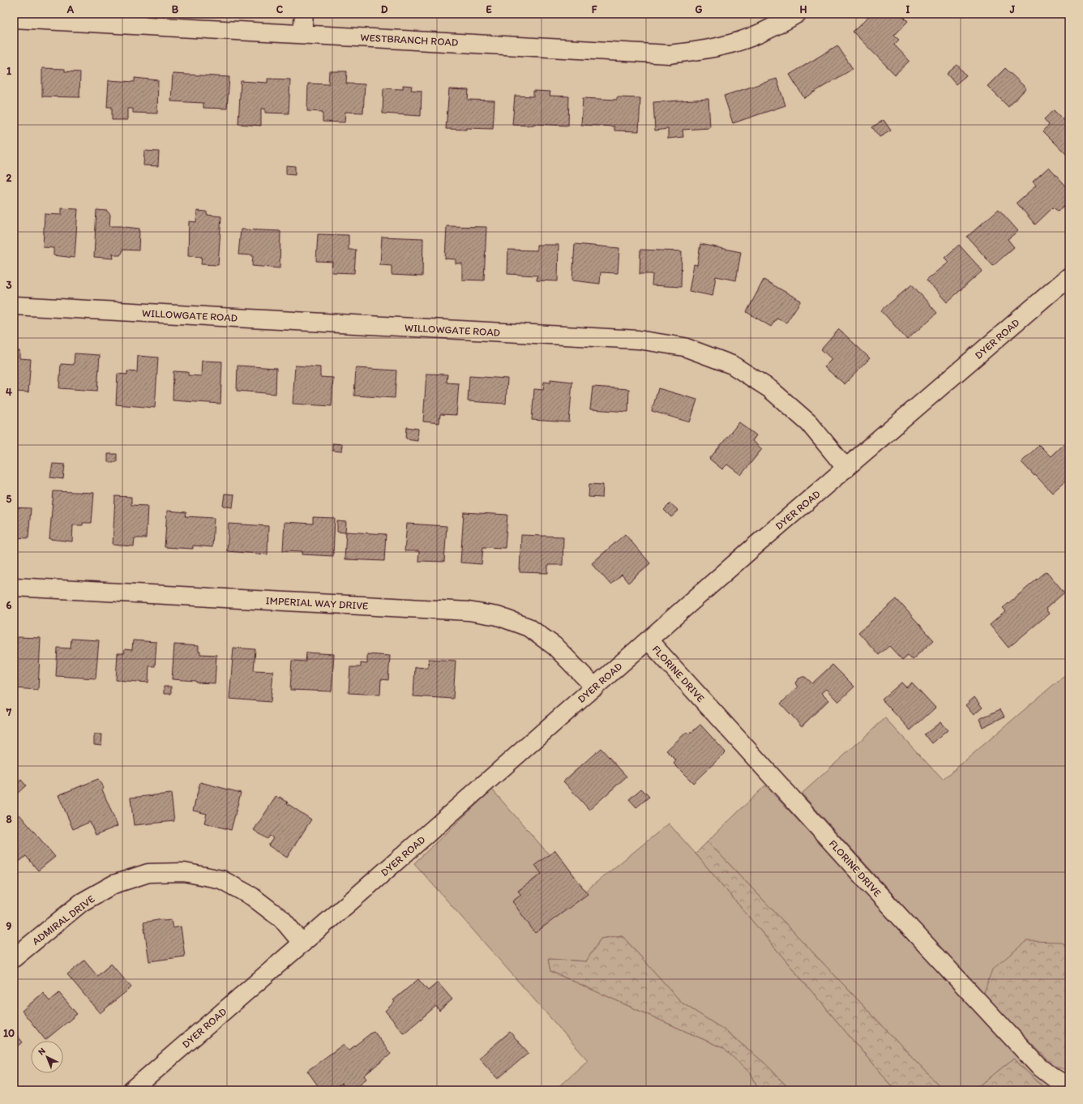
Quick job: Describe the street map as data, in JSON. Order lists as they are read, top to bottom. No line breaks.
{"streets":{"street":["WESTBRANCH ROAD","WILLOWGATE ROAD","DYER ROAD","IMPERIAL WAY DRIVE","FLORINE DRIVE","ADMIRAL DRIVE"]},"crossings":[["WILLOWGATE ROAD","DYER ROAD"],["DYER ROAD","IMPERIAL WAY DRIVE"],["DYER ROAD","FLORINE DRIVE"],["DYER ROAD","ADMIRAL DRIVE"]],"north":"top left","grid":{"columns":["A","B","C","D","E","F","G","H","I","J"],"rows":["1","2","3","4","5","6","7","8","9","10"]}}
